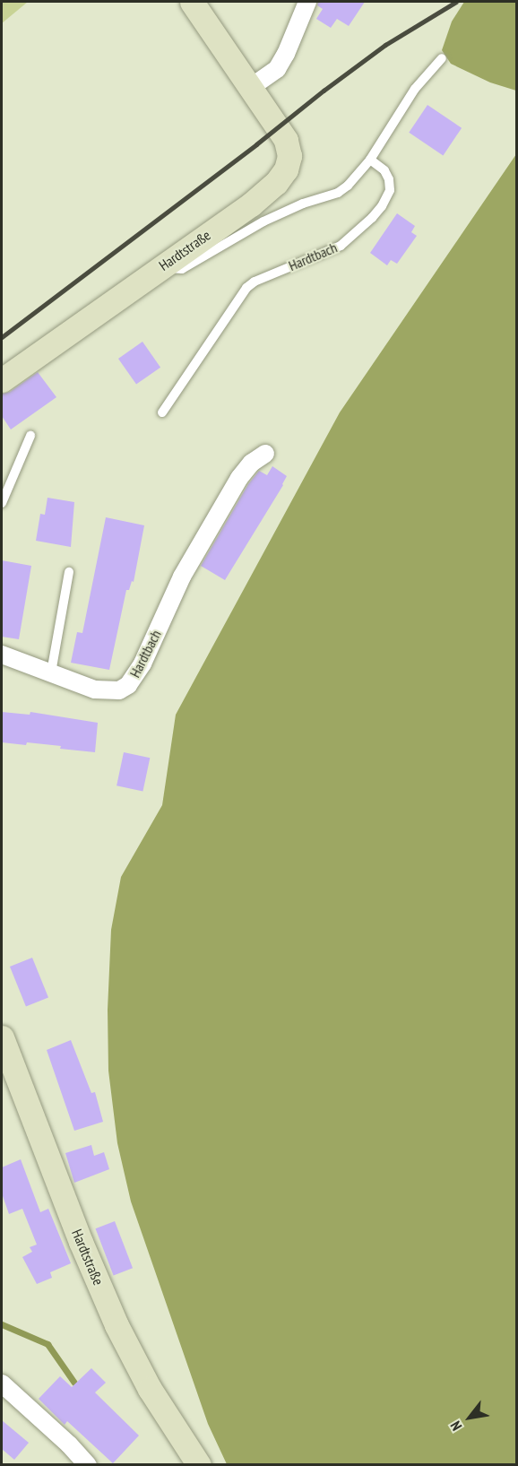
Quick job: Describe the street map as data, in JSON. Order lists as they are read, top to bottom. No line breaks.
{"streets":{"main road":["Hardtstraße"],"street":["Hardtbach"]},"north":"bottom left"}
